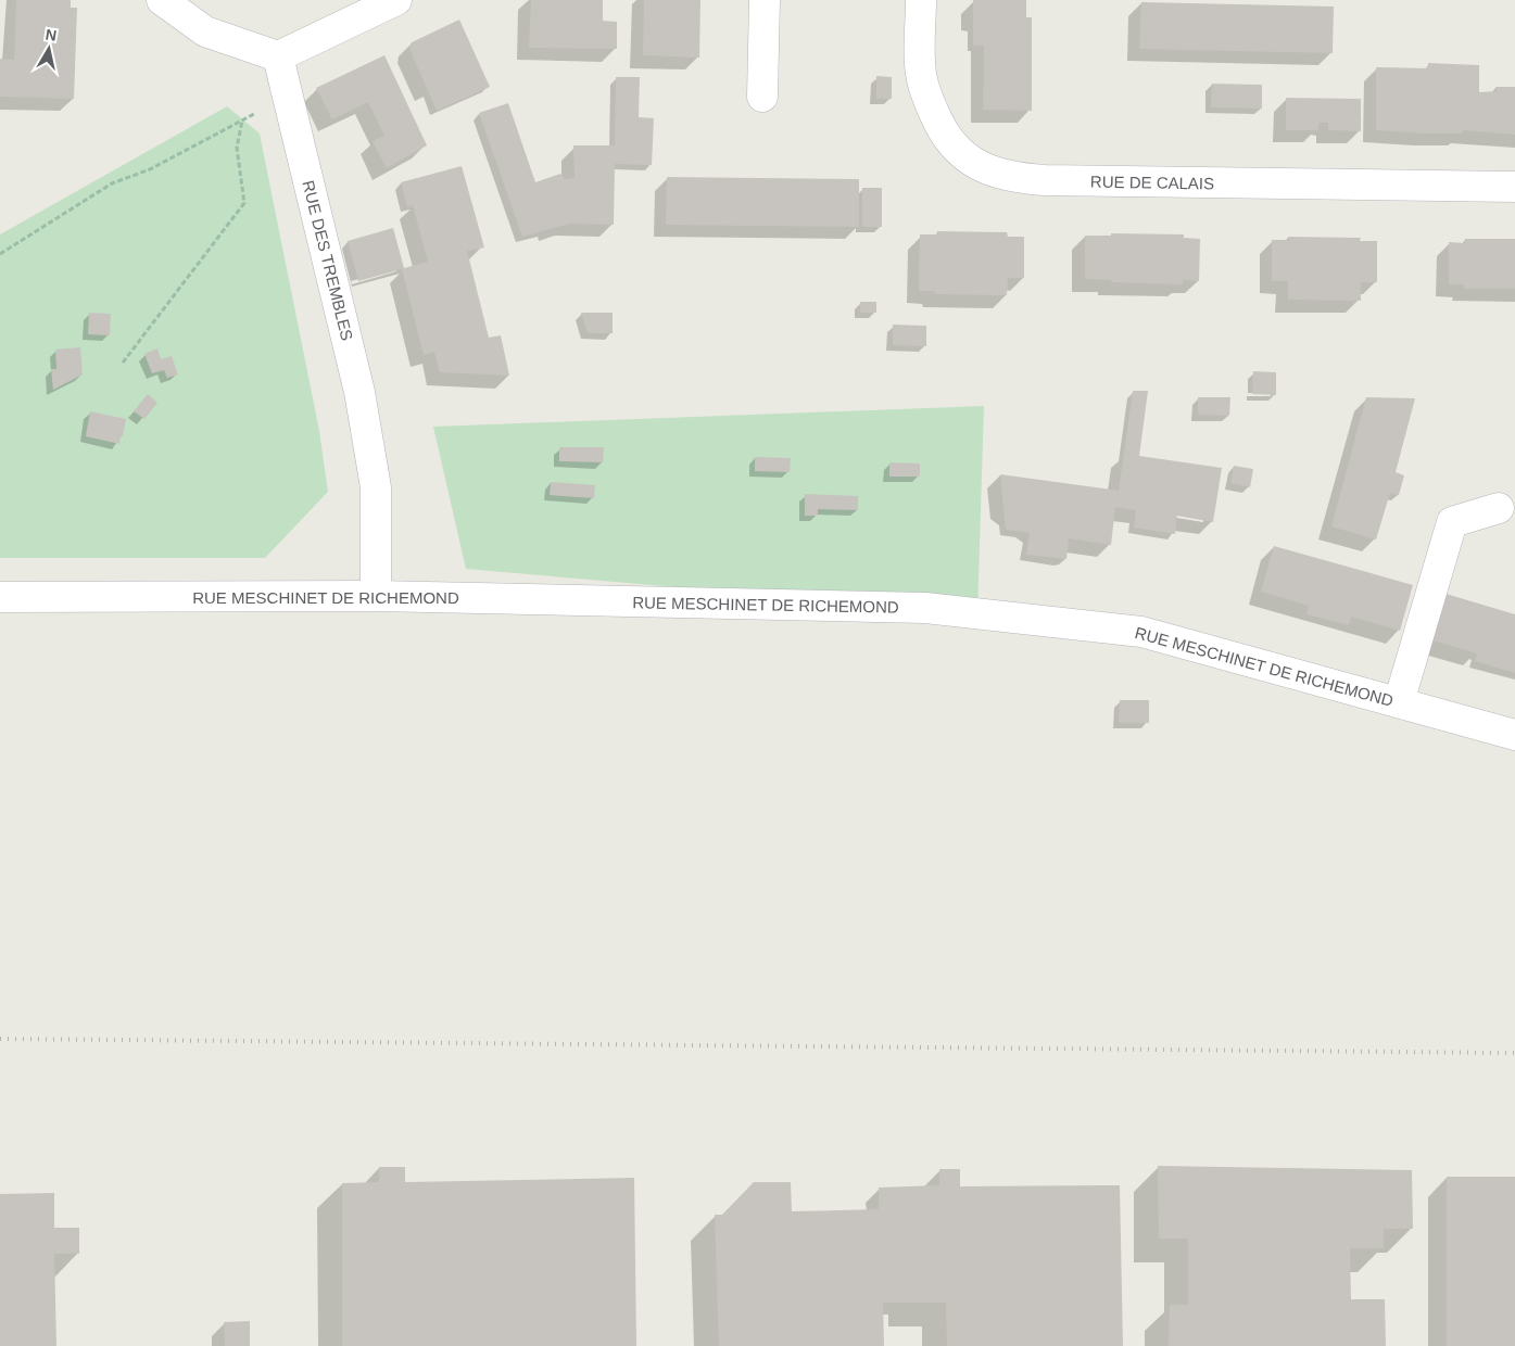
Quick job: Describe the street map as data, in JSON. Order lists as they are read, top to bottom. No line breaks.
{"streets":{"street":["RUE DE CALAIS","RUE DES TREMBLES","RUE MESCHINET DE RICHEMOND"]},"crossings":[["RUE DES TREMBLES","RUE MESCHINET DE RICHEMOND"]],"north":"top"}
